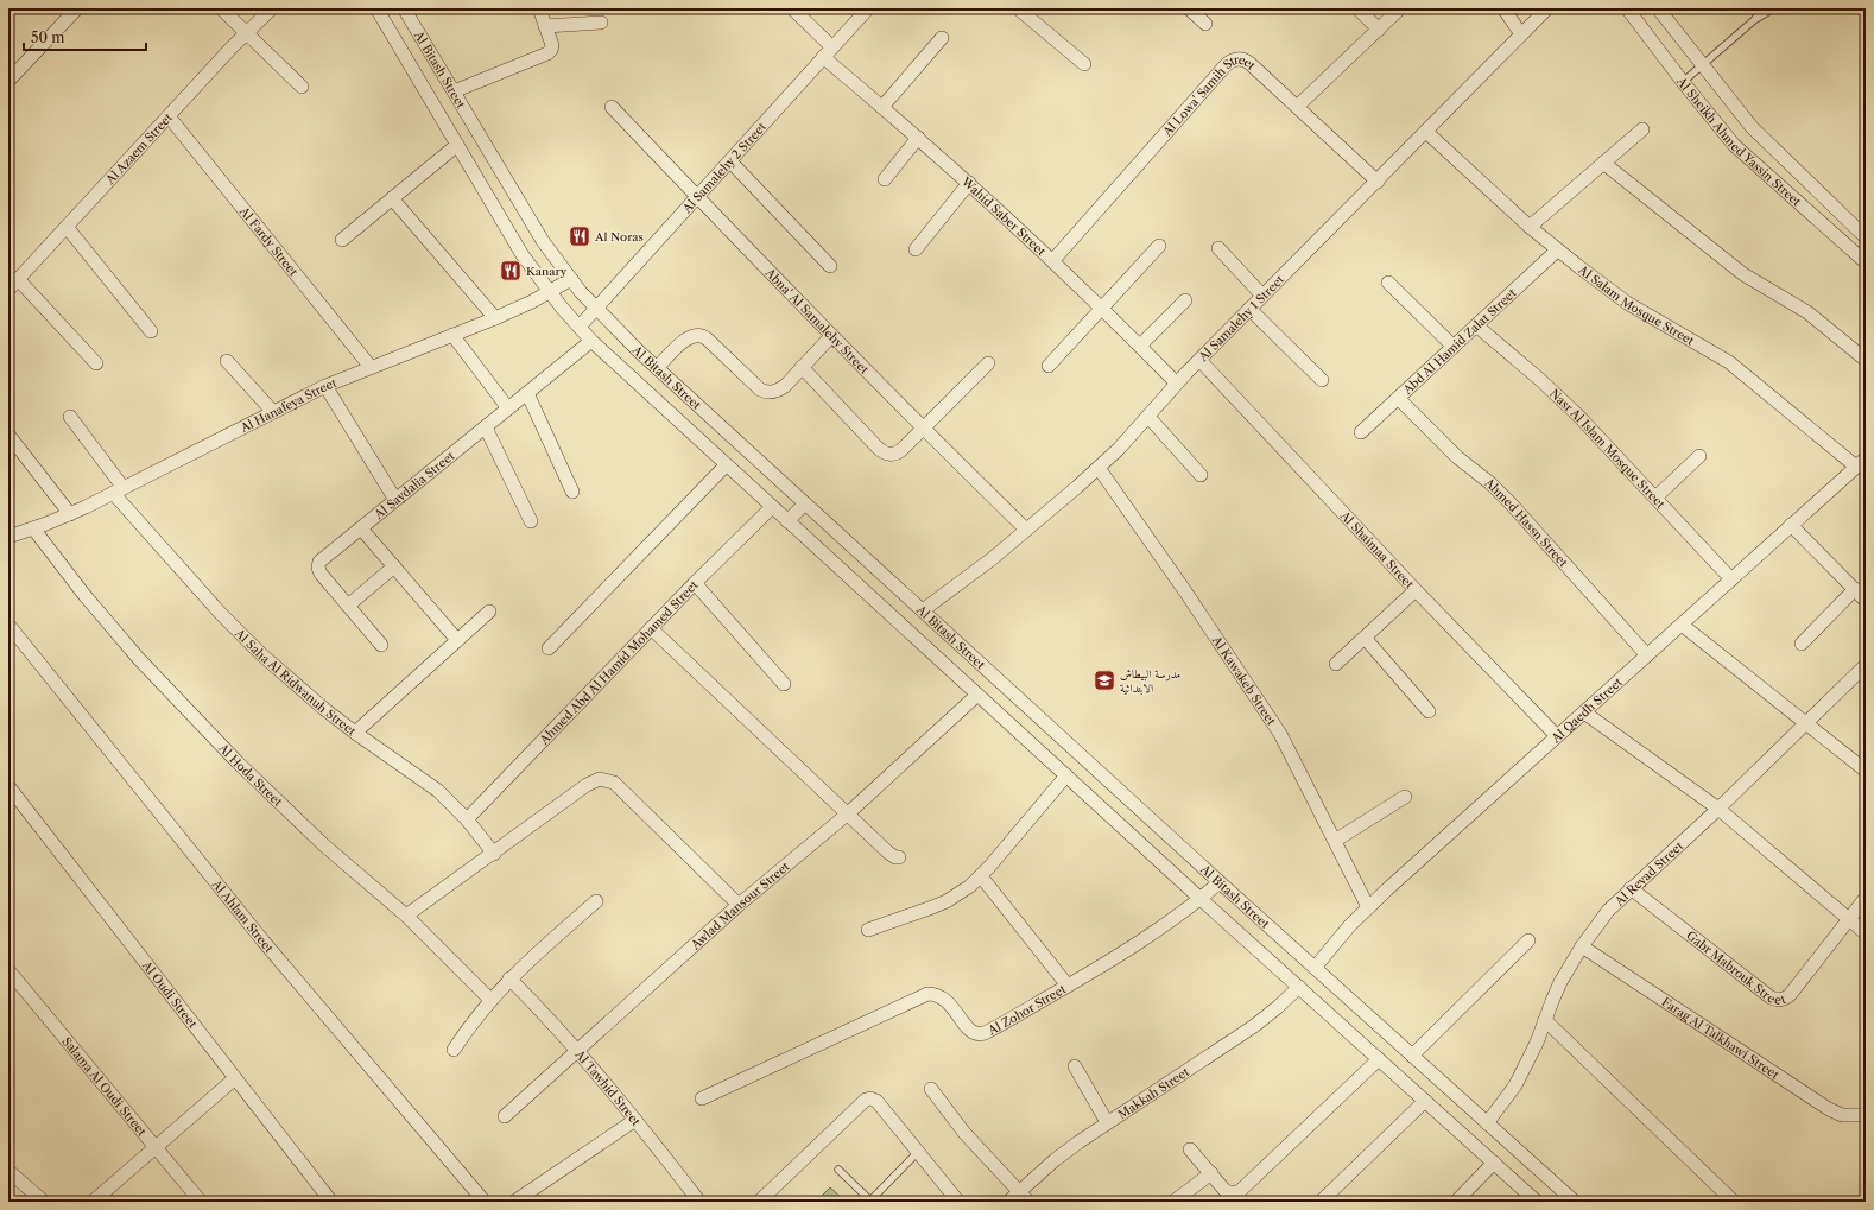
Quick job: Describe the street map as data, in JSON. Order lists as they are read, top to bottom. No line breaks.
{"streets":{"street":["Al Bitash Street","Al Lowa' Samih Street","Al Sheikh Ahmed Yassin Street","Al Azaem Street","Al Samalehy 2 Street","Wahid Saber Street","Al Fardy Street","Al Salam Mosque Street","Al Samalehy 1 Street","Abna' Al Samalehy Street","Abd Al Hamid Zalat Street","Al Hanafeya Street","Nasr Al Islam Mosque Street","Al Saydalia Street","Ahmed Hassn Street","Al Shaimaa Street","Ahmed Abd Al Hamid Mohamed Street","Al Kawakeb Street","Al Saha Al Ridwanuh Street","Al Qaedh Street","Al Hoda Street","Al Reyad Street","Awlad Mansour Street","Al Ahlam Street","Gabr Mabrouk Street","Al Oudi Street","Al Zohor Street","Farag Al Talkhawi Street","Salama Al Oudi Street","Al Tawhid Street","Makkah Street"]},"crossings":[["Al Bitash Street","Al Samalehy 2 Street"],["Al Bitash Street","Al Samalehy 1 Street"],["Al Bitash Street","Al Hanafeya Street"],["Al Bitash Street","Al Saydalia Street"],["Al Bitash Street","Ahmed Abd Al Hamid Mohamed Street"],["Al Bitash Street","Al Qaedh Street"],["Al Bitash Street","Al Reyad Street"],["Al Bitash Street","Awlad Mansour Street"],["Al Bitash Street","Al Zohor Street"],["Al Bitash Street","Makkah Street"],["Al Lowa' Samih Street","Wahid Saber Street"],["Al Lowa' Samih Street","Al Samalehy 1 Street"],["Al Azaem Street","Al Fardy Street"],["Al Samalehy 2 Street","Wahid Saber Street"],["Al Samalehy 2 Street","Abna' Al Samalehy Street"],["Wahid Saber Street","Al Samalehy 1 Street"],["Al Fardy Street","Al Hanafeya Street"],["Al Salam Mosque Street","Al Samalehy 1 Street"],["Al Salam Mosque Street","Abd Al Hamid Zalat Street"],["Al Salam Mosque Street","Al Qaedh Street"],["Al Samalehy 1 Street","Abna' Al Samalehy Street"],["Al Samalehy 1 Street","Al Shaimaa Street"],["Al Samalehy 1 Street","Al Kawakeb Street"],["Abd Al Hamid Zalat Street","Nasr Al Islam Mosque Street"],["Abd Al Hamid Zalat Street","Ahmed Hassn Street"],["Al Hanafeya Street","Al Saha Al Ridwanuh Street"],["Al Hanafeya Street","Al Hoda Street"],["Nasr Al Islam Mosque Street","Al Qaedh Street"],["Ahmed Hassn Street","Al Qaedh Street"],["Al Shaimaa Street","Al Qaedh Street"],["Ahmed Abd Al Hamid Mohamed Street","Al Saha Al Ridwanuh Street"],["Al Kawakeb Street","Al Qaedh Street"],["Al Reyad Street","Gabr Mabrouk Street"],["Al Reyad Street","Farag Al Talkhawi Street"],["Awlad Mansour Street","Al Tawhid Street"]],"places":{"restaurant":["Al Noras","Kanary"],"school or university":["مدرسة البيطاش الابتدائية"]},"scale_bar":"50 m"}
